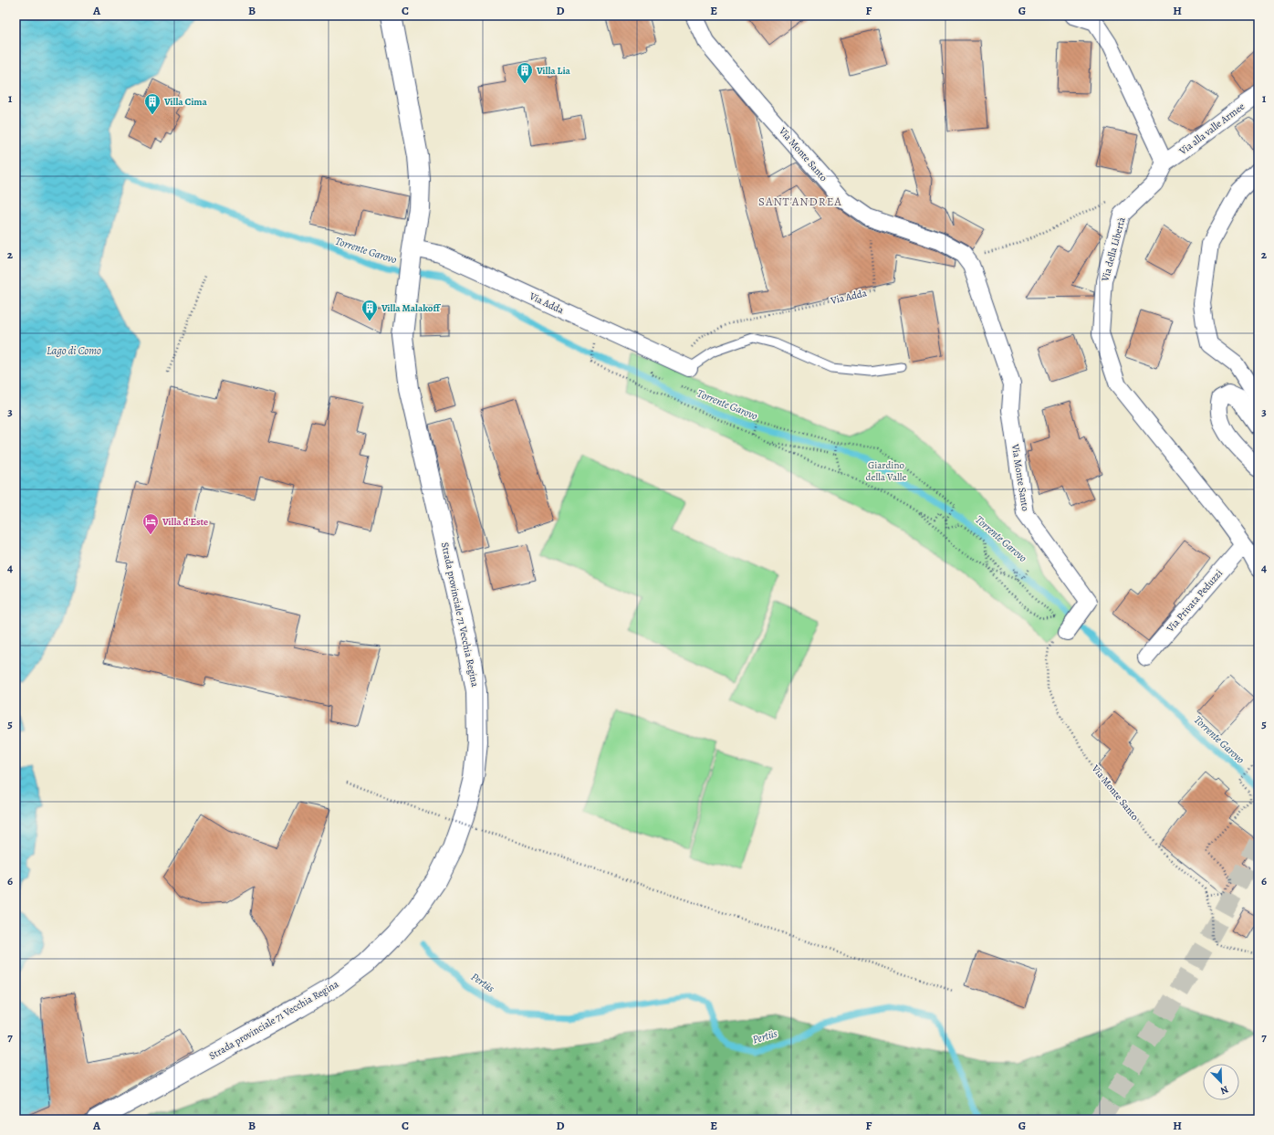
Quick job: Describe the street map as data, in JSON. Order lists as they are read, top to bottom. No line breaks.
{"streets":{"street":["Via alla valle Armee","Via Monte Santo","Via della Libertà","Via Adda","Via Privata Peduzzi","Strada provinciale 71 Vecchia Regina"]},"crossings":[["Via alla valle Armee","Via della Libertà"],["Via Monte Santo","Via Adda"],["Via della Libertà","Via Privata Peduzzi"],["Via Adda","Strada provinciale 71 Vecchia Regina"]],"districts":["SANT'ANDREA"],"water":["Torrente Garovo","Lago di Como","Pertüs"],"parks":["Giardino della Valle"],"places":{"building":["Villa Lia","Villa Cima","Villa Malakoff"],"hotel":["Villa d'Este"]},"north":"bottom right","grid":{"columns":["A","B","C","D","E","F","G","H"],"rows":["1","2","3","4","5","6","7"]}}
